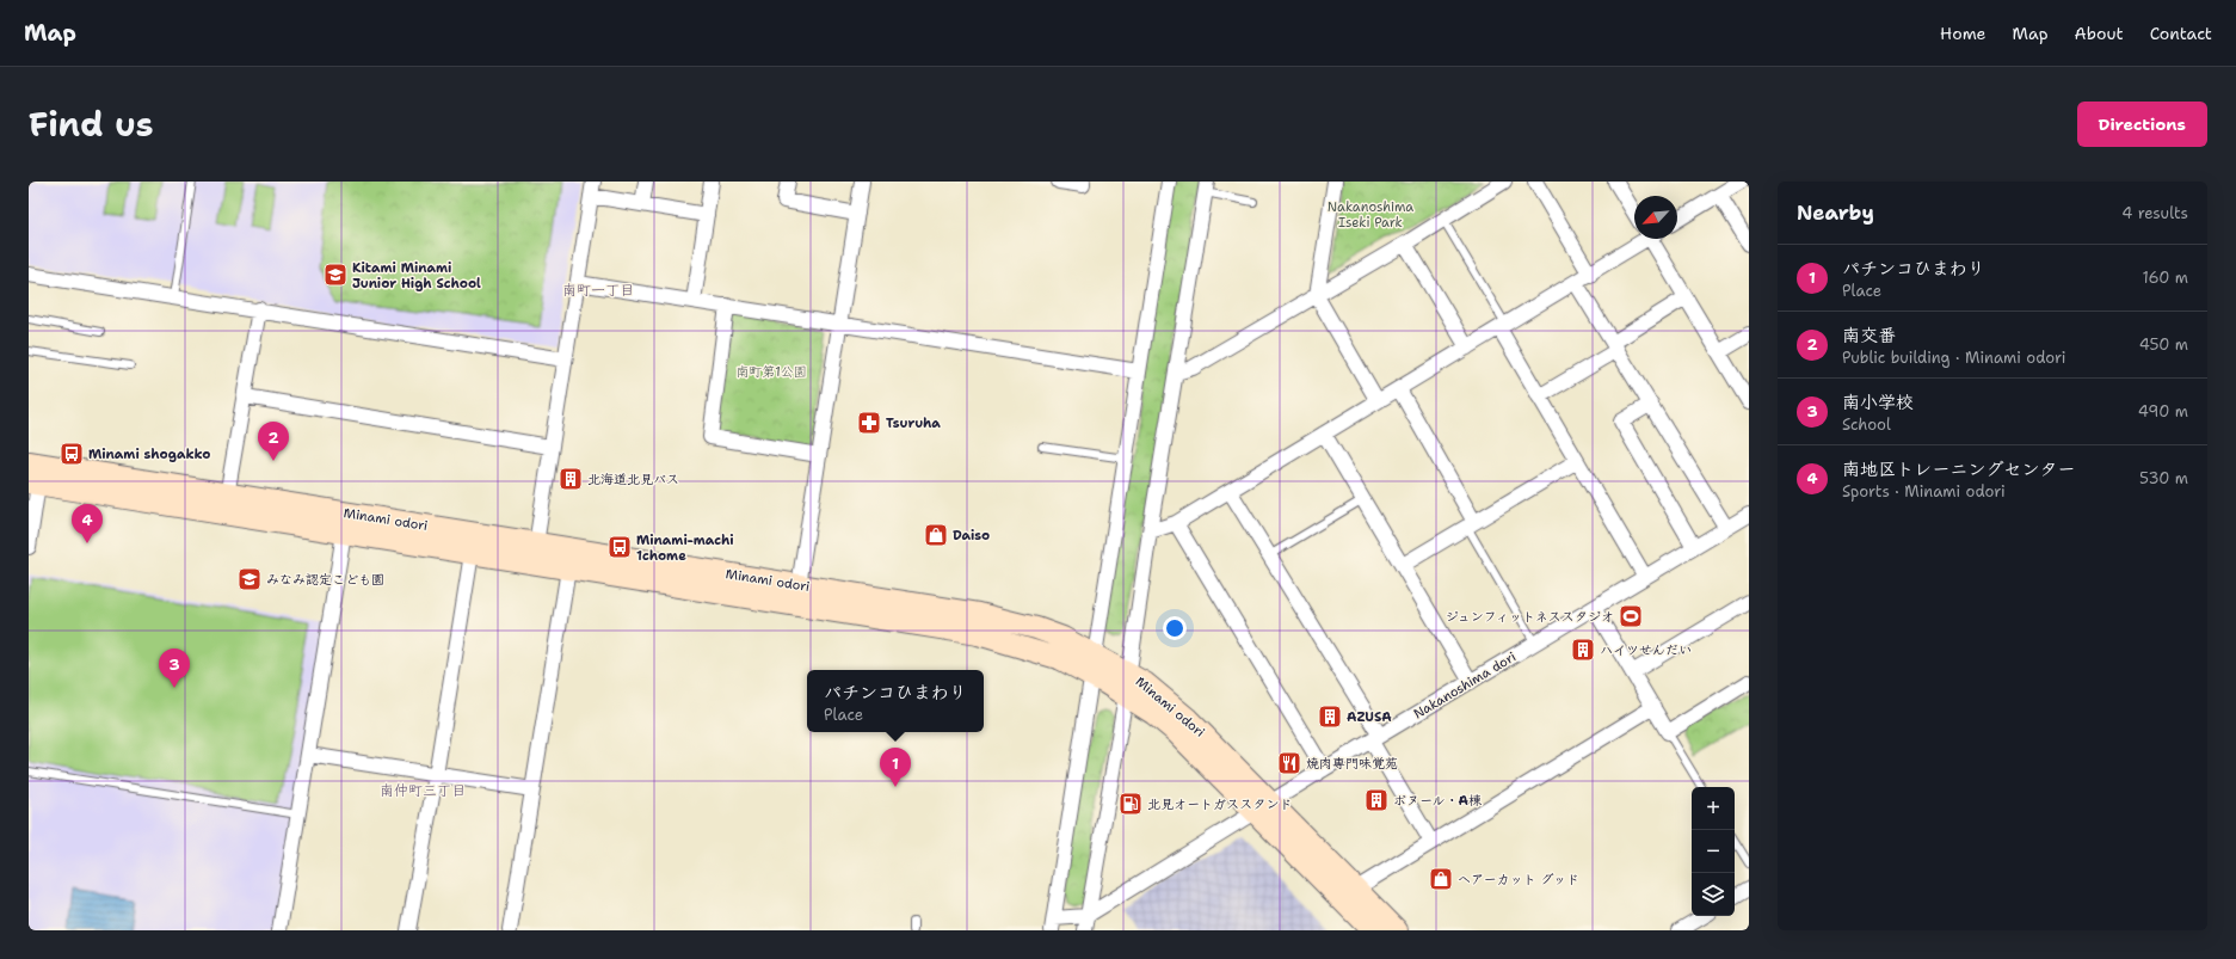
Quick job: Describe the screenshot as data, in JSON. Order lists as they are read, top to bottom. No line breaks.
{"streets":{"street":["Minami odori","Nakanoshima dori"]},"crossings":[["Minami odori","Nakanoshima dori"]],"districts":["南町一丁目","南仲町三丁目"],"parks":["Nakanoshima Iseki Park","南町第1公園"],"places":{"school or university":["Kitami Minami Junior High School","みなみ認定こども園"],"pharmacy":["Tsuruha"],"bus stop":["Minami shogakko","Minami-machi 1chome"],"building":["北海道北見バス","ハイツせんだい","AZUSA","ボヌール・A棟"],"shop":["Daiso","ヘアーカット グッド"],"sports":["ジュンフィットネススタジオ"],"restaurant":["焼肉専門味覚苑"],"fuel station":["北見オートガススタンド"]},"north":"bottom left","page":{"header":"Map","nav":["Home","Map","About","Contact"],"title":"Find us","buttons":"Directions","heading":["Nearby","4 results"],"list":[{"mark":"1","name":"パチンコひまわり","note":"Place","value":"160 m"},{"mark":"2","name":"南交番","note":"Public building · Minami odori","value":"450 m"},{"mark":"3","name":"南小学校","note":"School","value":"490 m"},{"mark":"4","name":"南地区トレーニングセンター","note":"Sports · Minami odori","value":"530 m"}],"pins":["2","4","3","1"],"popup":["パチンコひまわり","Place"],"map_buttons":["+","−"]}}
